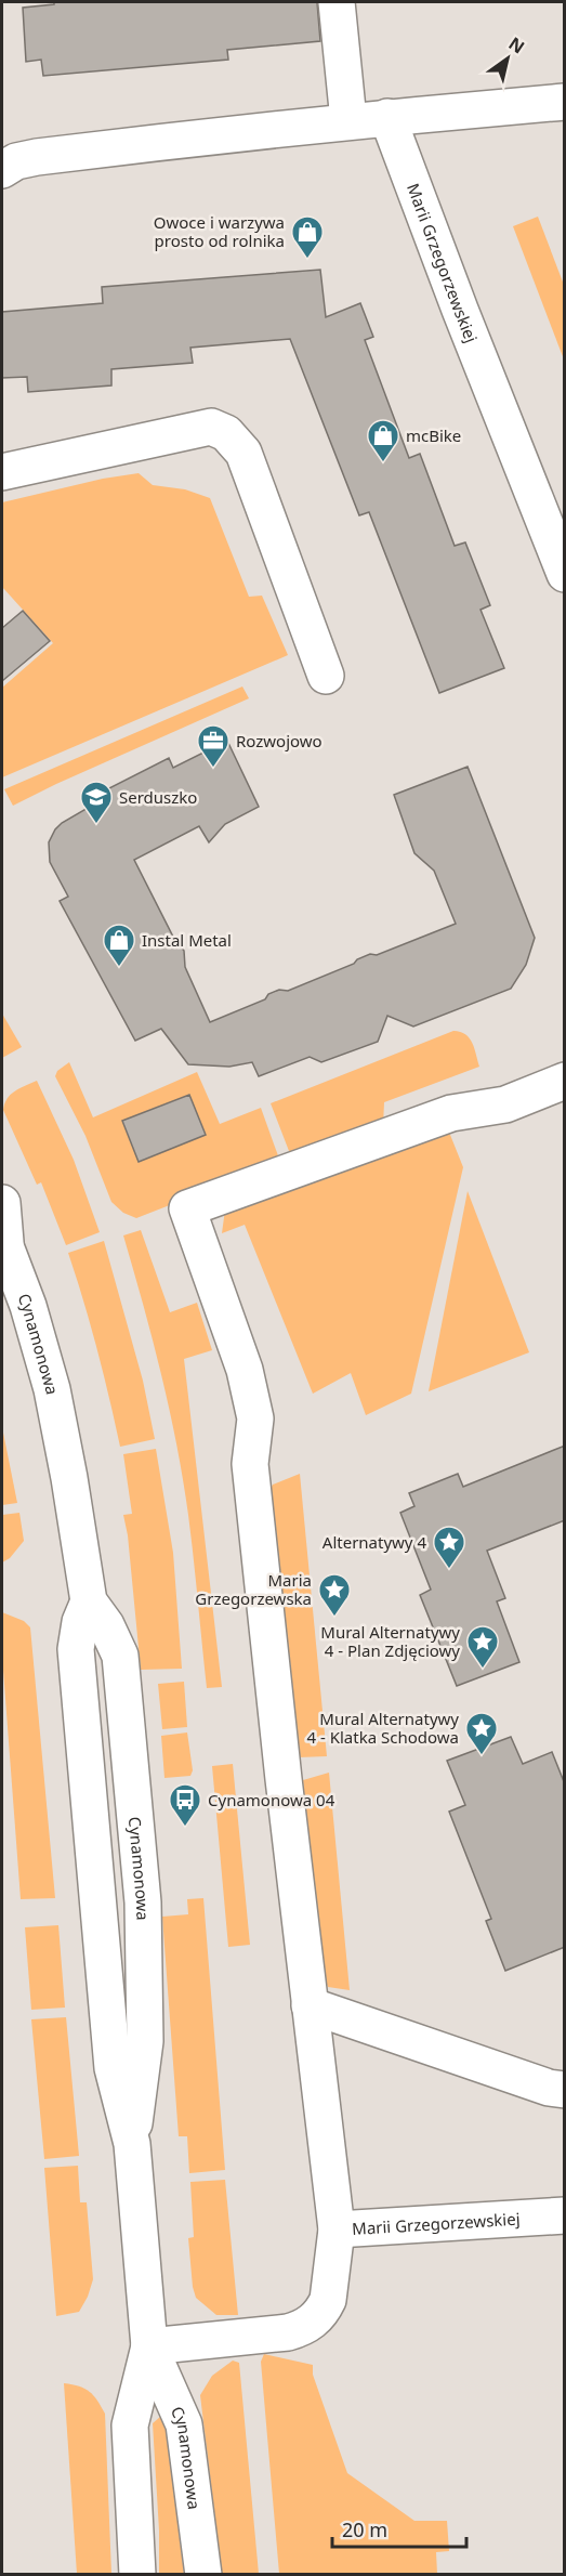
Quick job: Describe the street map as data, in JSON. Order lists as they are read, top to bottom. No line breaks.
{"streets":{"street":["Marii Grzegorzewskiej","Cynamonowa"]},"crossings":[["Marii Grzegorzewskiej","Cynamonowa"]],"places":{"shop":["Owoce i warzywa prosto od rolnika","mcBike","Instal Metal"],"office":["Rozwojowo"],"school or university":["Serduszko"],"place":["Alternatywy 4","Maria Grzegorzewska","Mural Alternatywy 4 - Plan Zdjęciowy","Mural Alternatywy 4 - Klatka Schodowa"],"bus stop":["Cynamonowa 04"]},"scale_bar":"20 m","north":"top right"}
